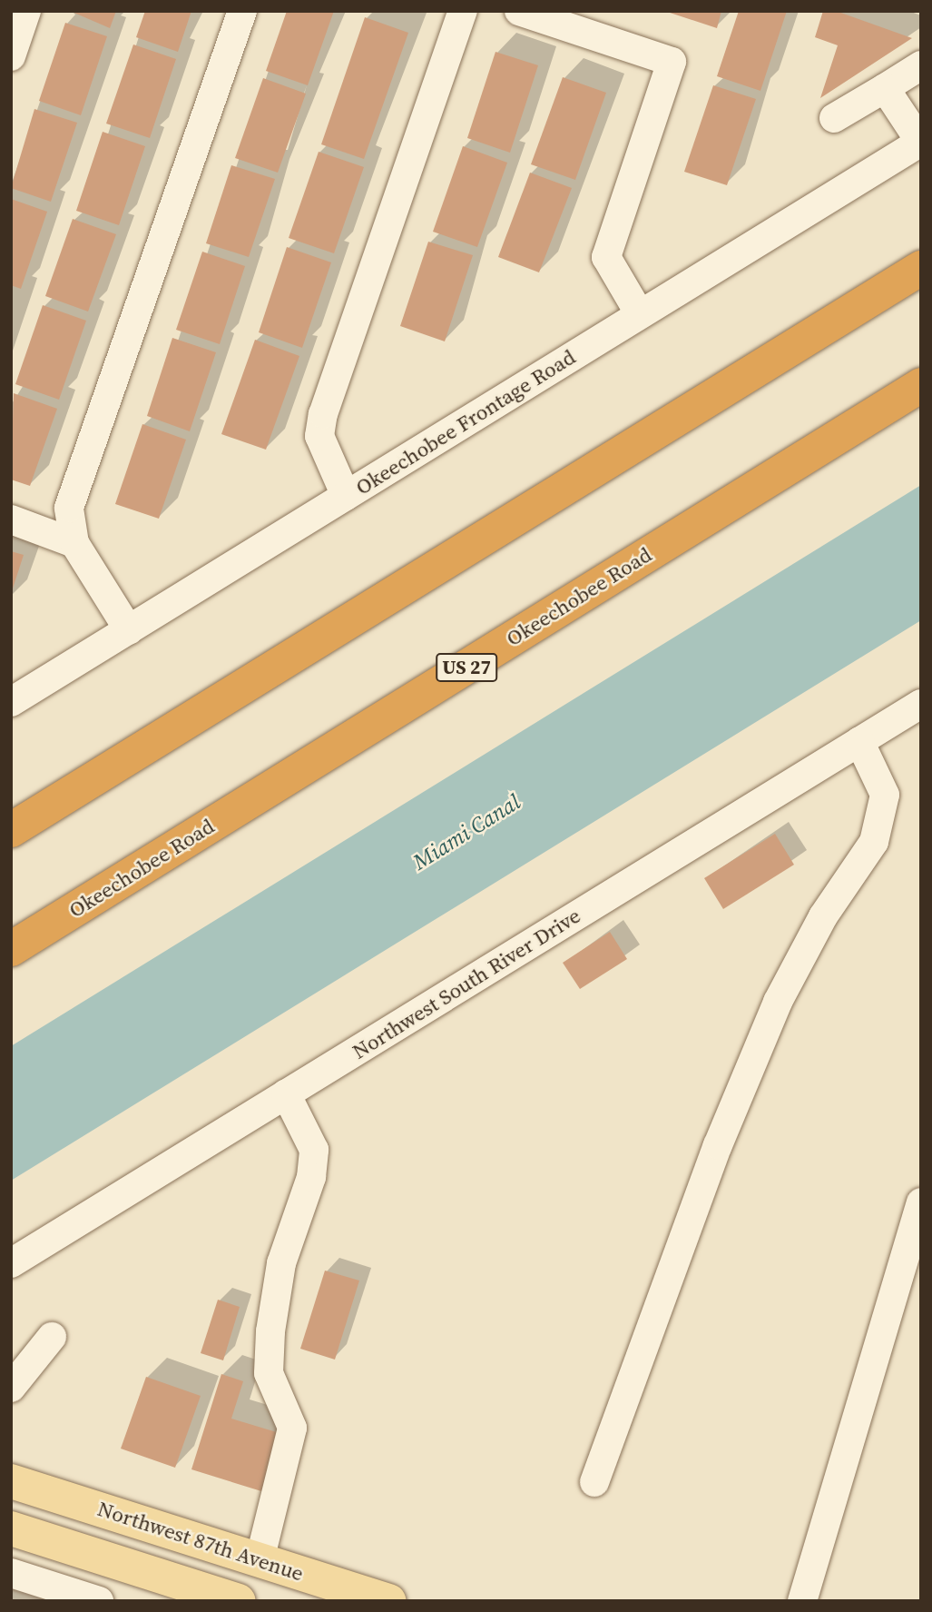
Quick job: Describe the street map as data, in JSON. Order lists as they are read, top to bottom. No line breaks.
{"streets":{"highway":["Okeechobee Road","US 27"],"main road":["Northwest 87th Avenue"],"street":["Okeechobee Frontage Road","Northwest South River Drive"]},"water":["Miami Canal"]}
